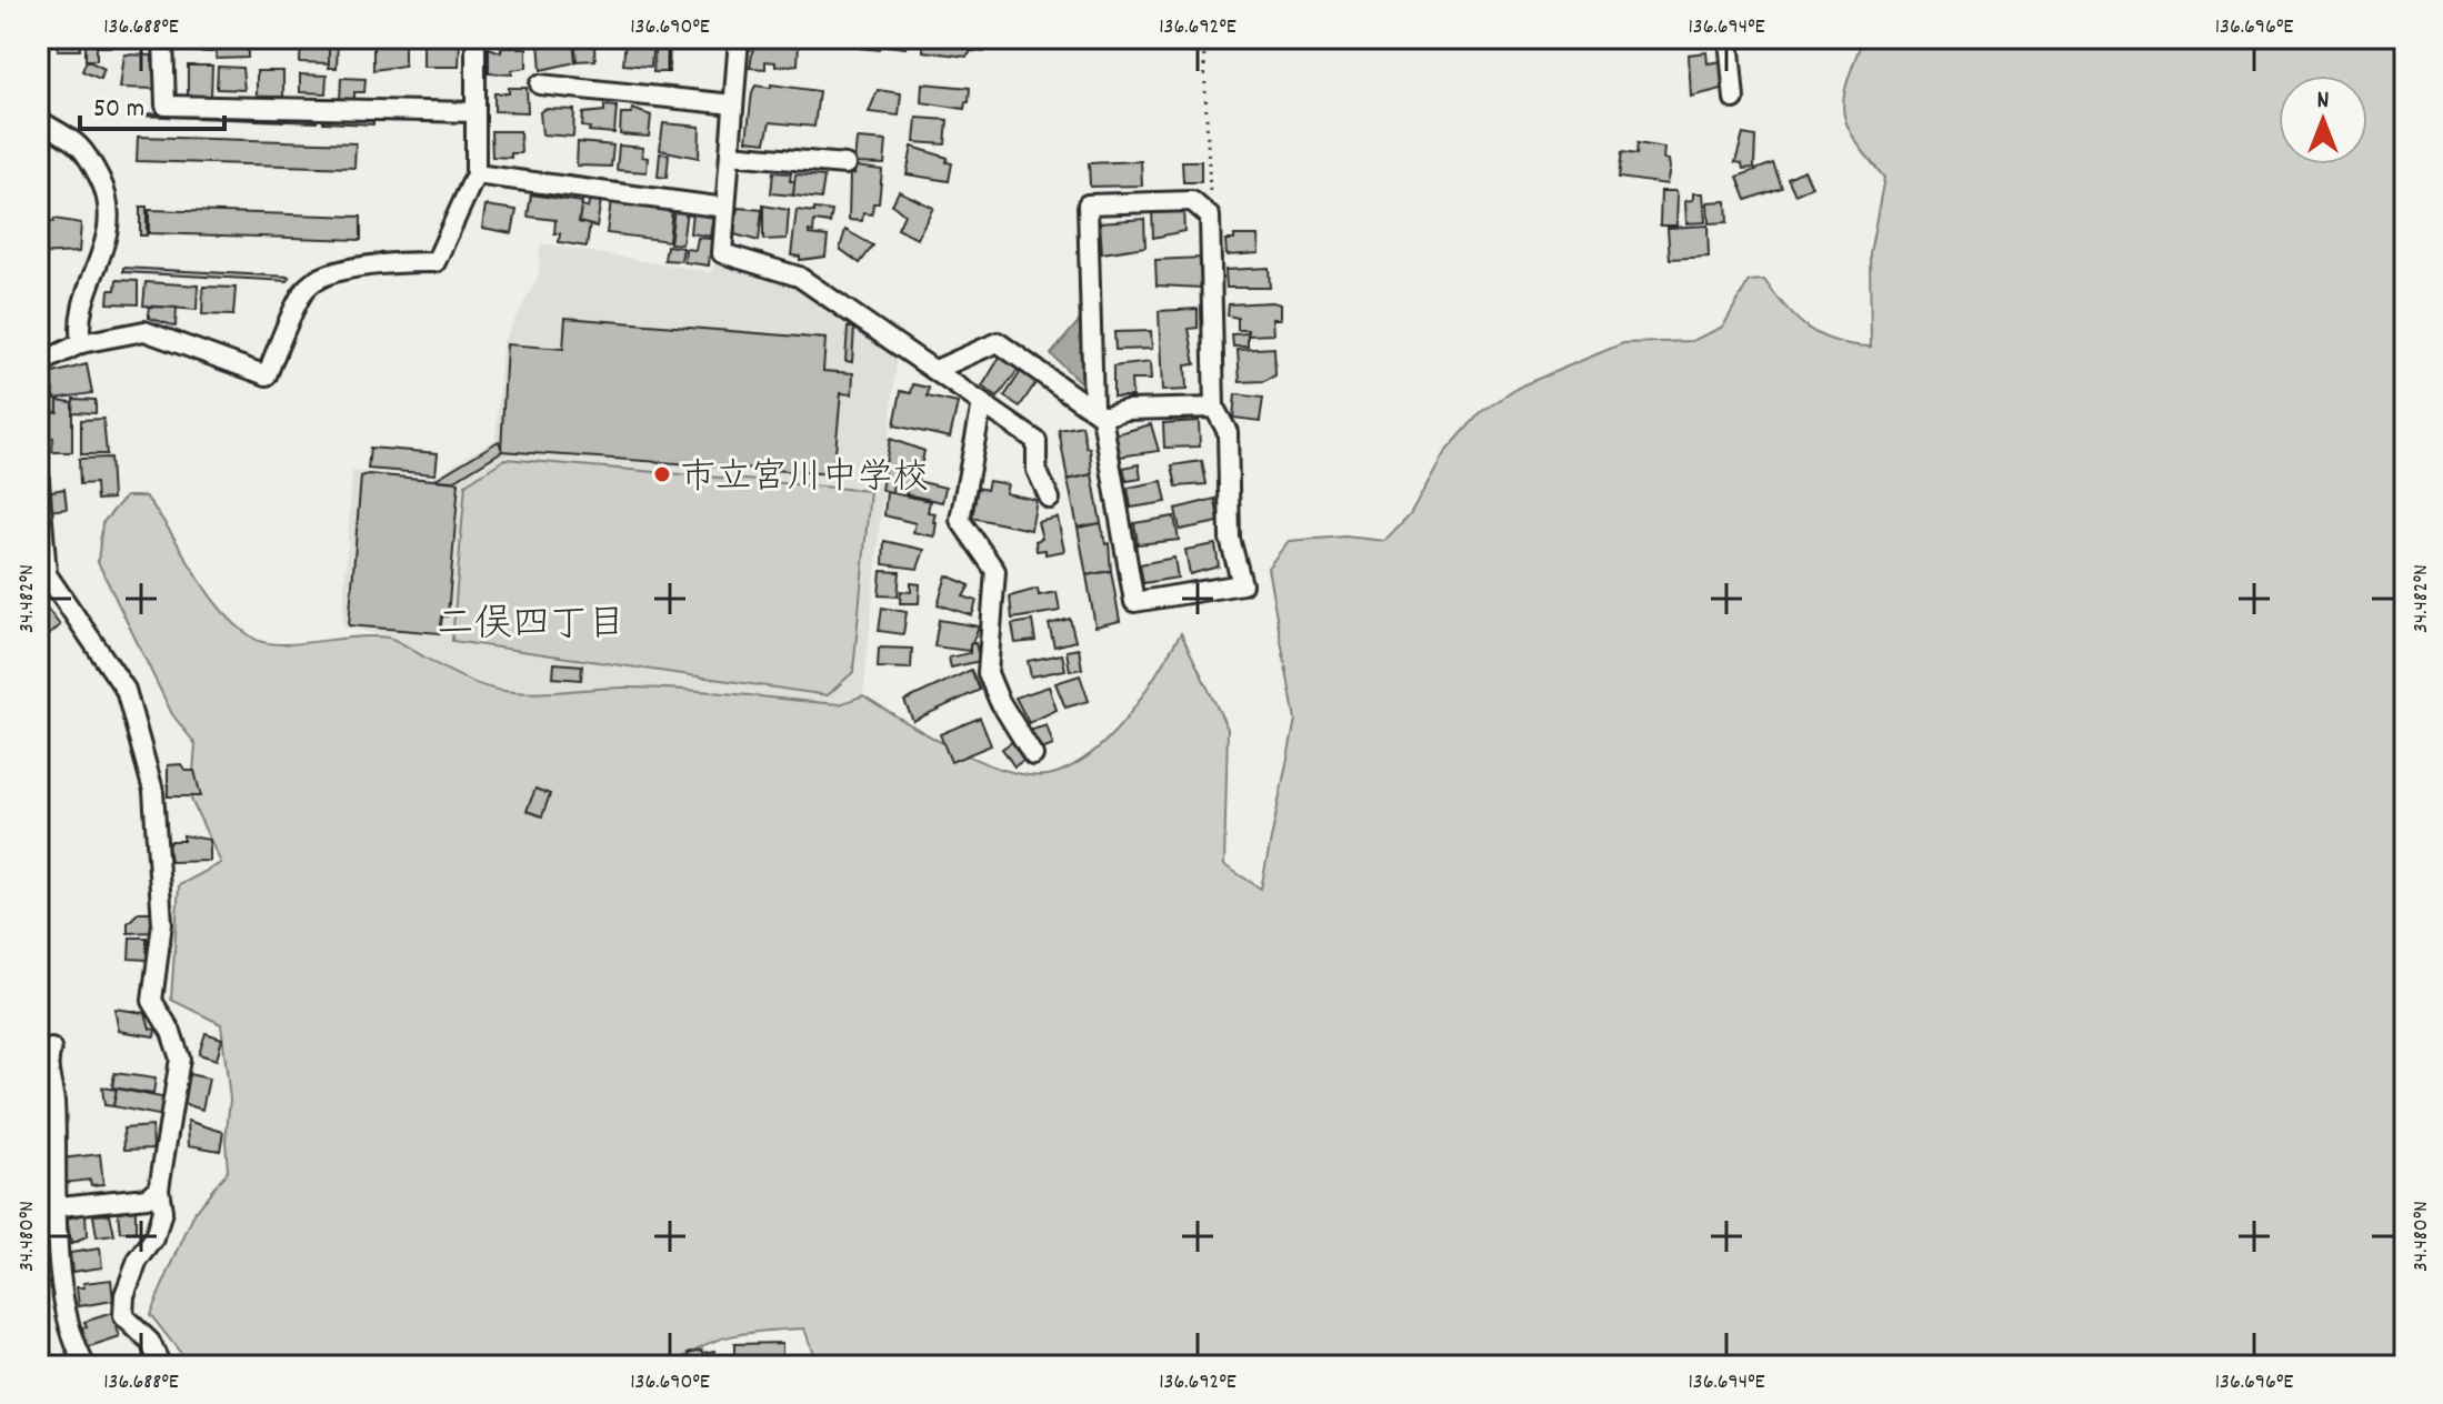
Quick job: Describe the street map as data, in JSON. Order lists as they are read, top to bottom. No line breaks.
{"districts":["二俣四丁目"],"places":["市立宮川中学校"],"scale_bar":"50 m","north":"top","coordinates":["136.688°E","136.690°E","136.692°E","136.694°E","136.696°E","34.482°N","34.480°N"]}
